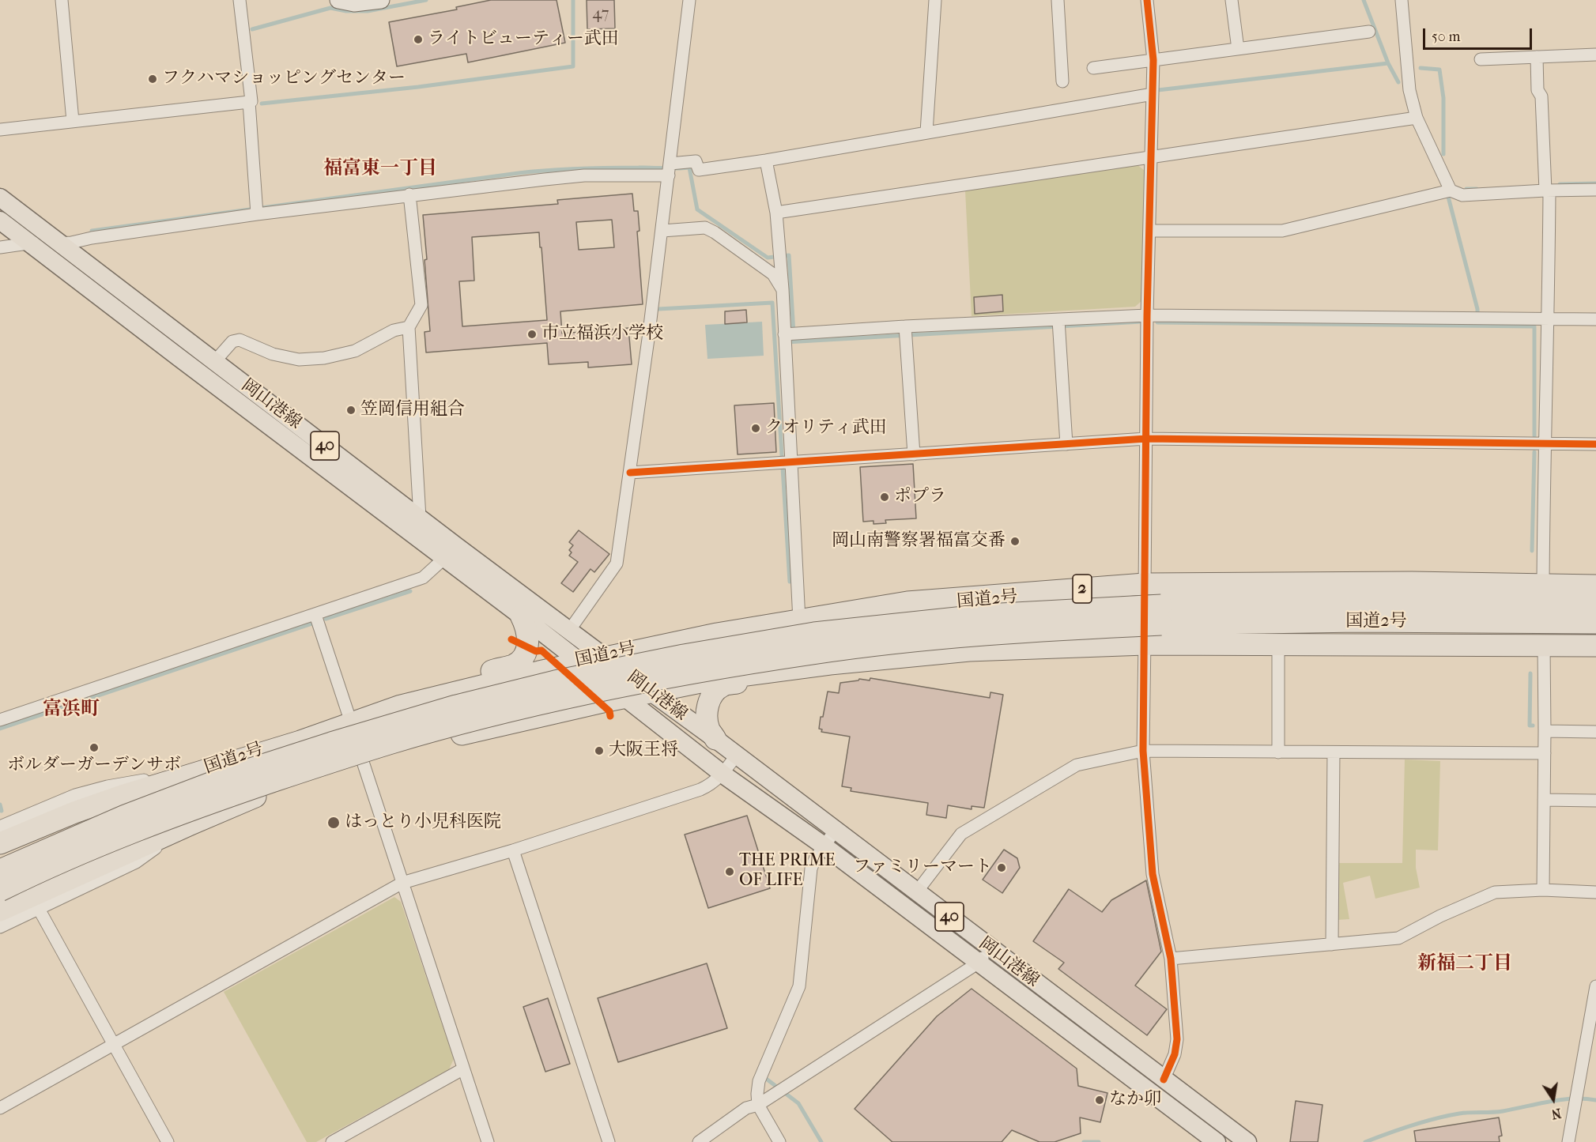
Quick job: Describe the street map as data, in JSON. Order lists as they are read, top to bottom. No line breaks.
{"streets":{"highway":["2","国道2号"],"main road":["岡山港線","40"]},"crossings":[["岡山港線","2"],["2","国道2号"]],"districts":["福富東一丁目","富浜町","新福二丁目"],"places":["ライトビューティー武田","フクハマショッピングセンター","市立福浜小学校","笠岡信用組合","クオリティ武田","ポプラ","岡山南警察署福富交番","ボルダーガーデンサボ","大阪王将","はっとり小児科医院","ファミリーマート","THE PRIME OF LIFE","なか卯"],"house_numbers":["47"],"scale_bar":"50 m","north":"bottom"}
